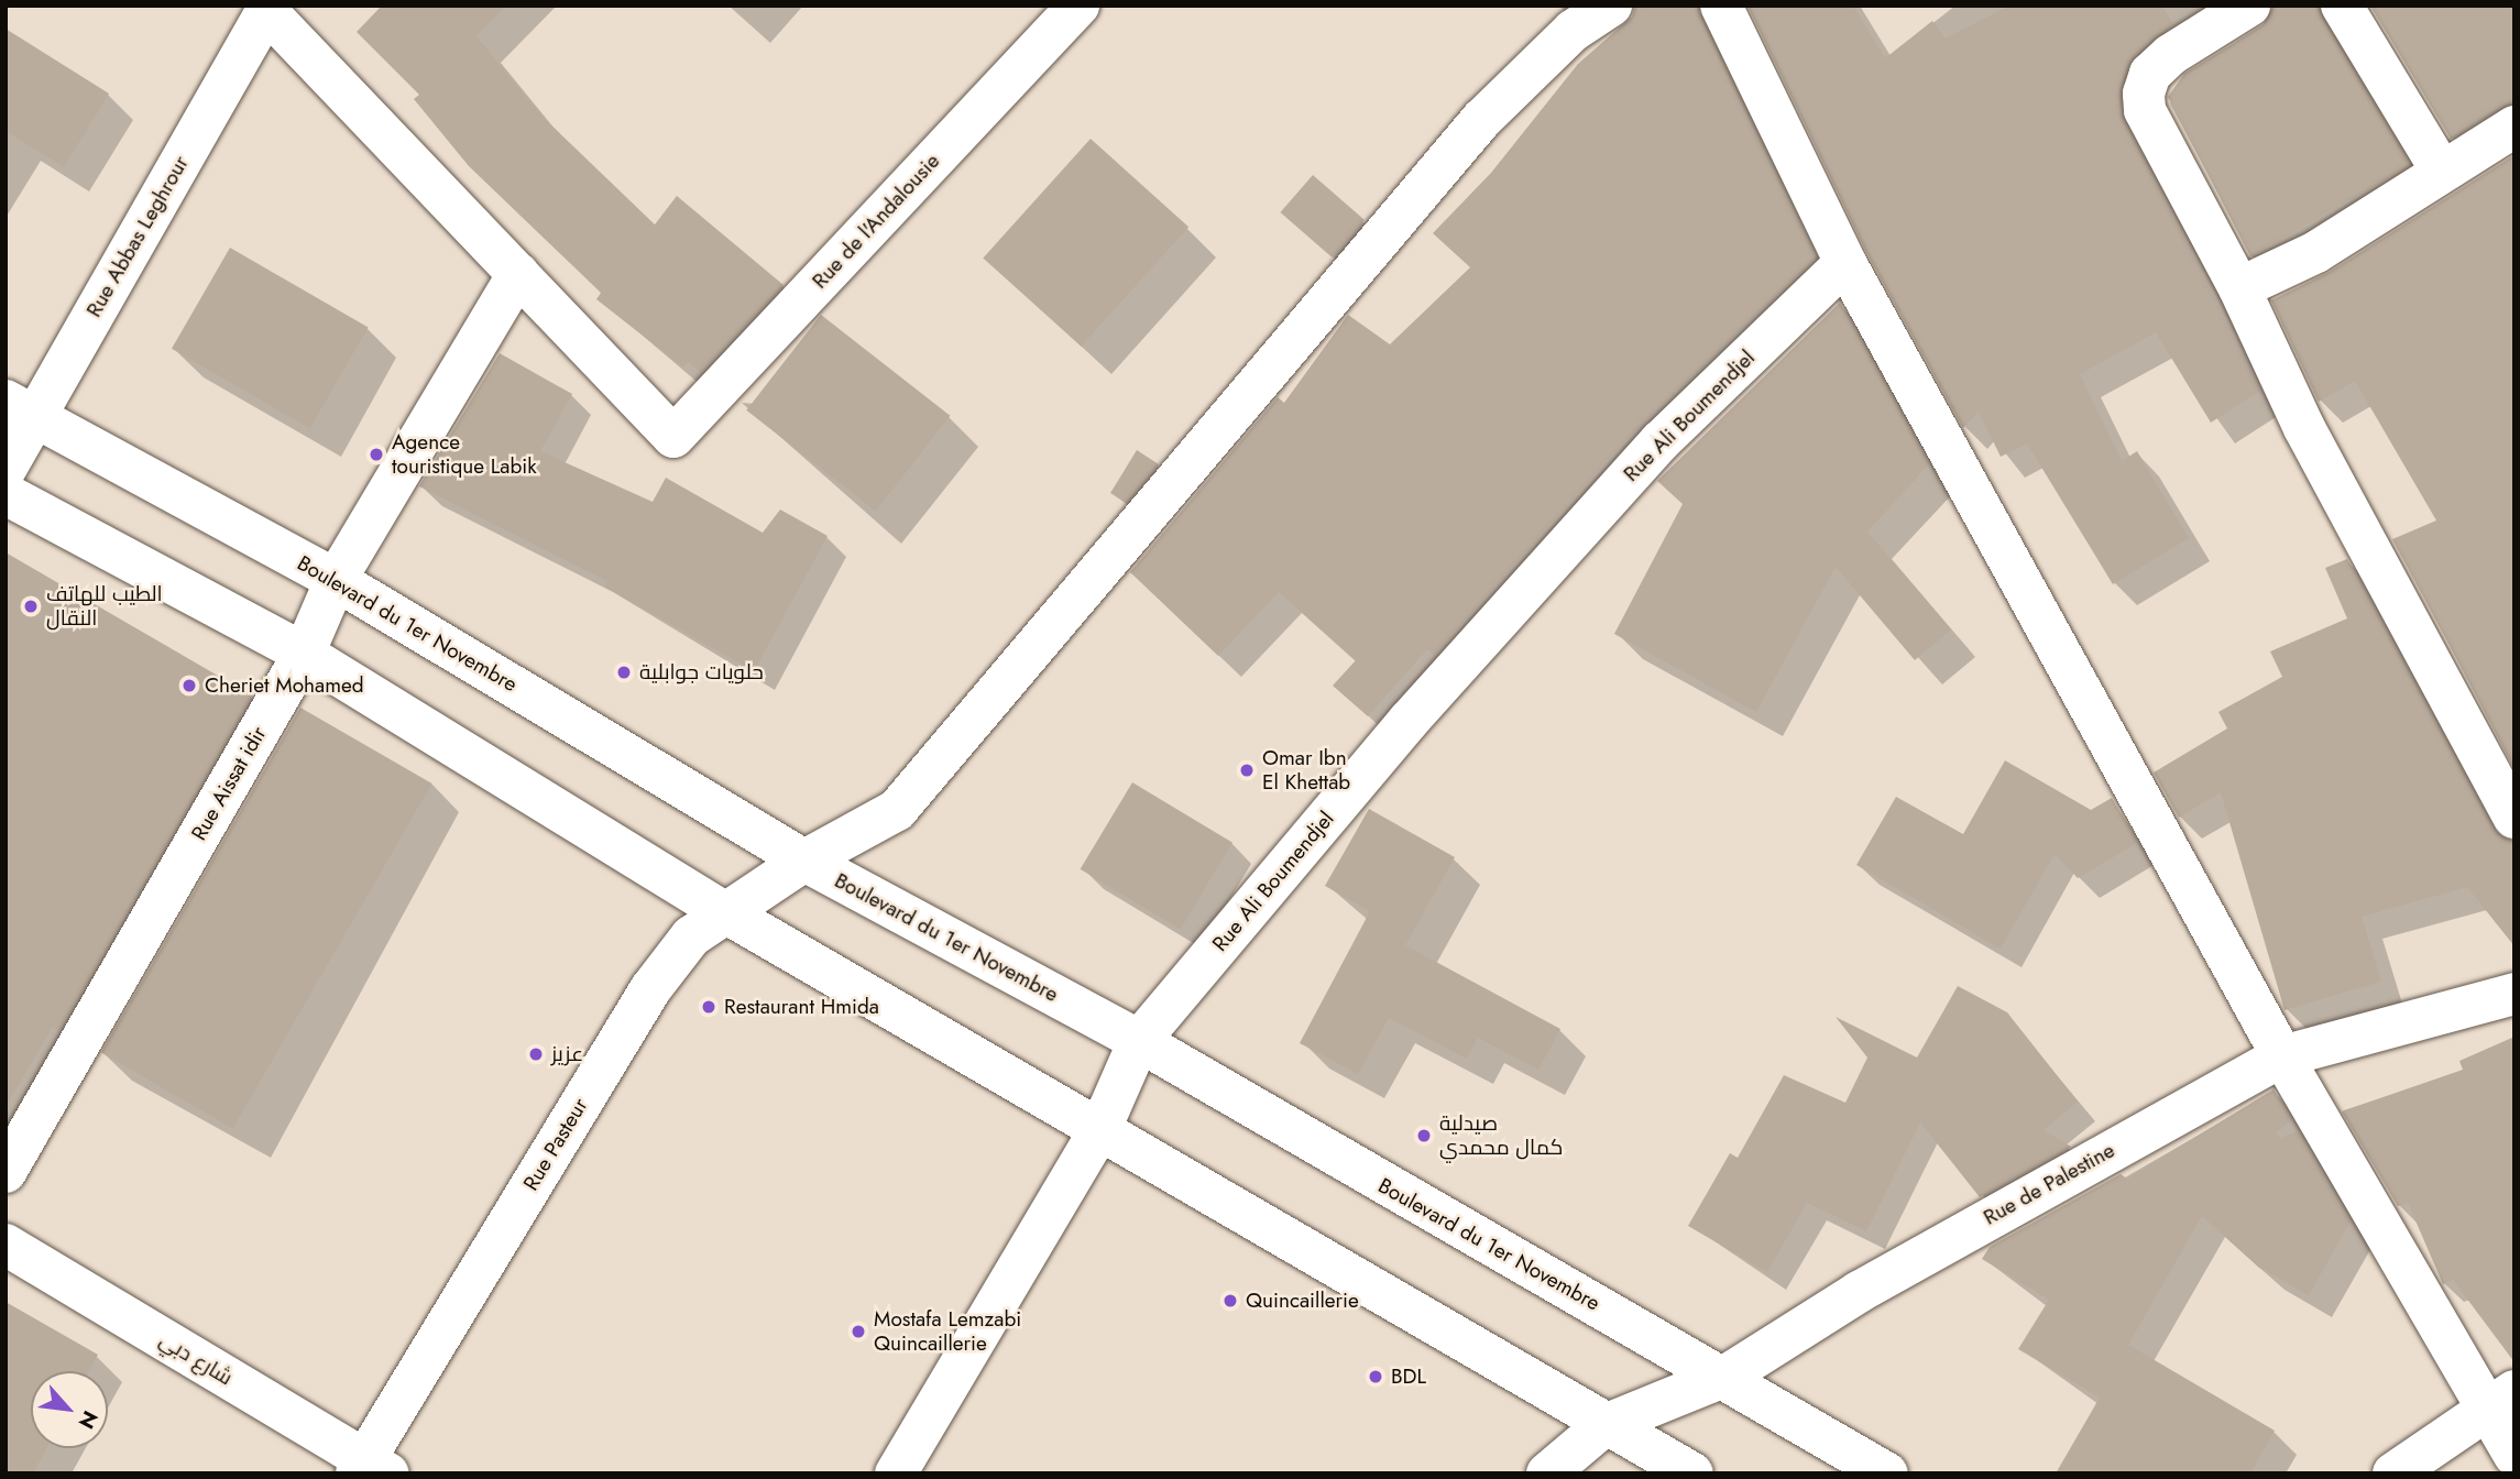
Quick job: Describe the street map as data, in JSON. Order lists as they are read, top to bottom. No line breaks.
{"streets":{"street":["Rue de l'Andalousie","Rue Abbas Leghrour","Rue Ali Boumendjel","Boulevard du 1er Novembre","Rue Aissat idir","Rue Pasteur","Rue de Palestine","شارع دبي"]},"crossings":[["Rue de l'Andalousie","Rue Aissat idir"],["Rue Abbas Leghrour","Boulevard du 1er Novembre"],["Rue Ali Boumendjel","Boulevard du 1er Novembre"],["Boulevard du 1er Novembre","Rue Aissat idir"],["Boulevard du 1er Novembre","Rue Pasteur"],["Boulevard du 1er Novembre","Rue de Palestine"],["Rue Pasteur","شارع دبي"]],"places":["Agence touristique Labik","الطيب للهاتف النقال","حلويات جوابلية","Cheriet Mohamed","Omar Ibn El Khettab","Restaurant Hmida","عزيز","صيدلية كمال محمدي","Quincaillerie","Mostafa Lemzabi Quincaillerie","BDL"],"north":"bottom right"}
